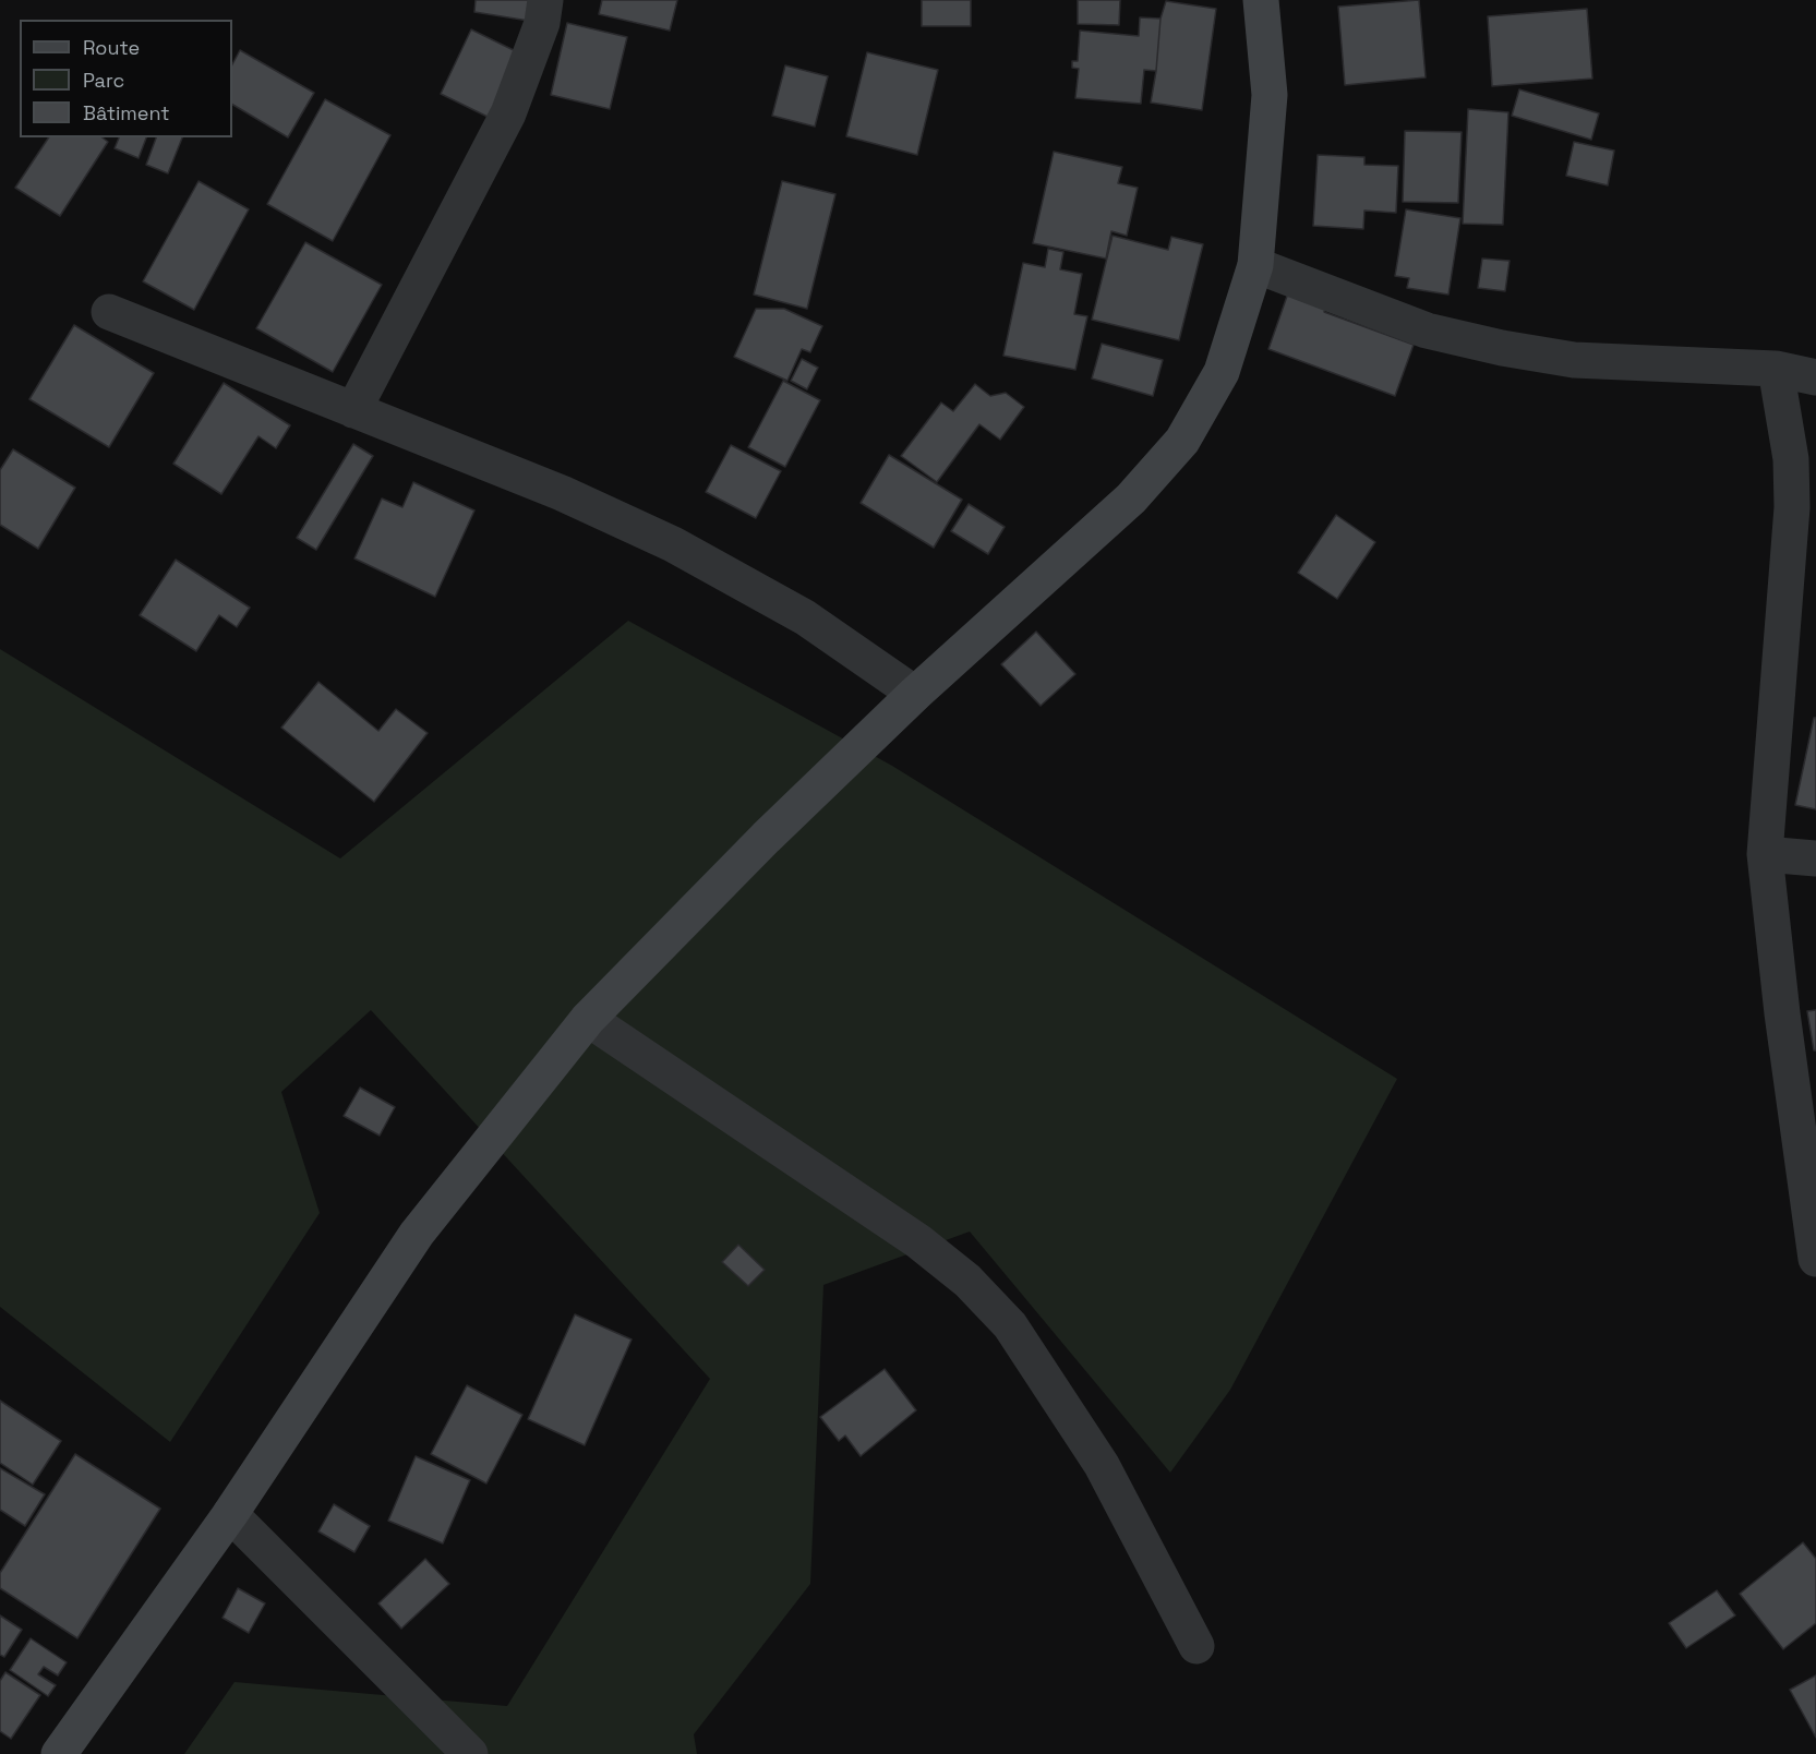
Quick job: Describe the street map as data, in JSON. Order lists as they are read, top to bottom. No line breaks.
{"legend":["Route","Parc","Bâtiment"]}
